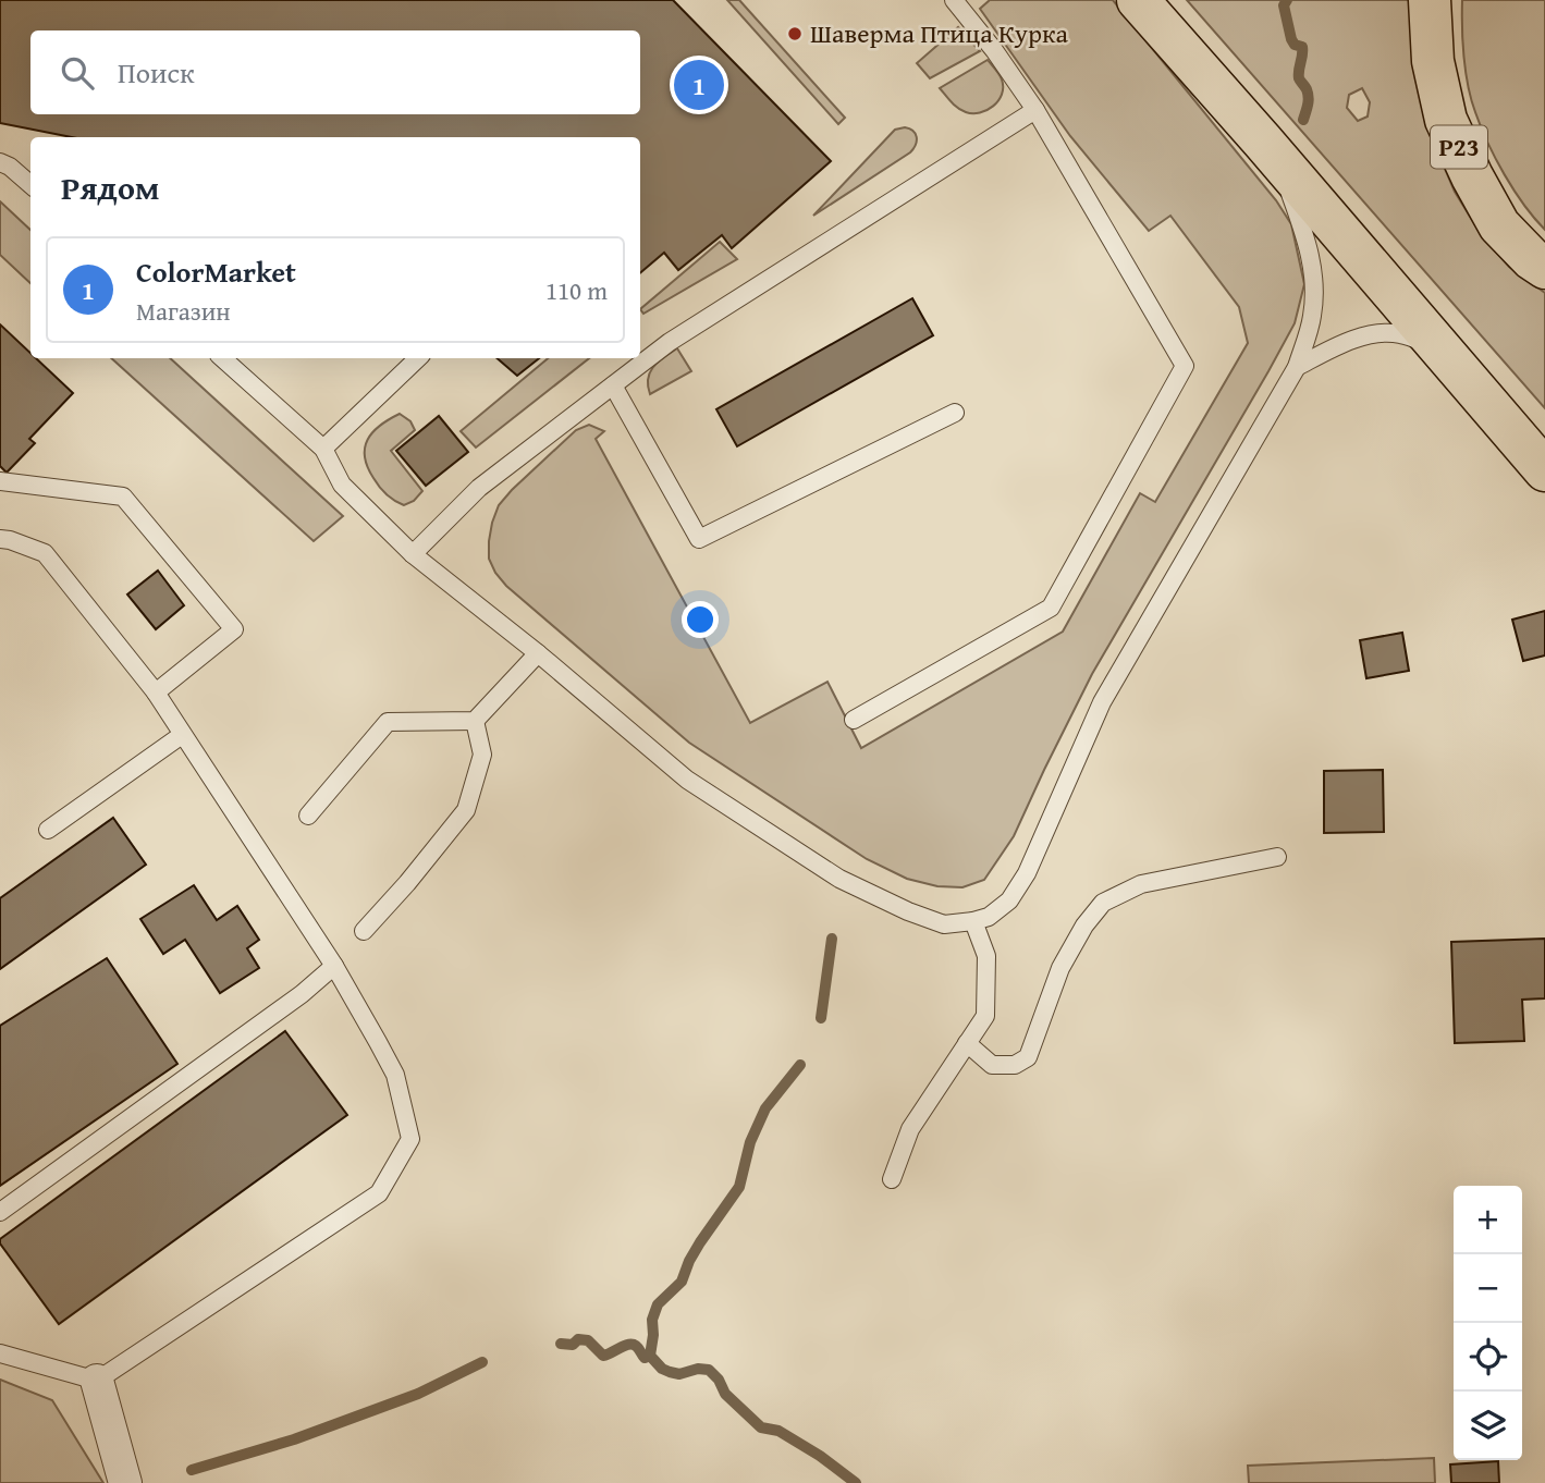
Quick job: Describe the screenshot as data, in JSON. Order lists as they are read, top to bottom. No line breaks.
{"streets":{"highway":["Р23"]},"places":["Шаверма Птица Курка"],"page":{"search":"Поиск","pins":"1","heading":"Рядом","list":[{"mark":"1","name":"ColorMarket","note":"Магазин","value":"110 m"}],"map_buttons":["+","−"]}}
